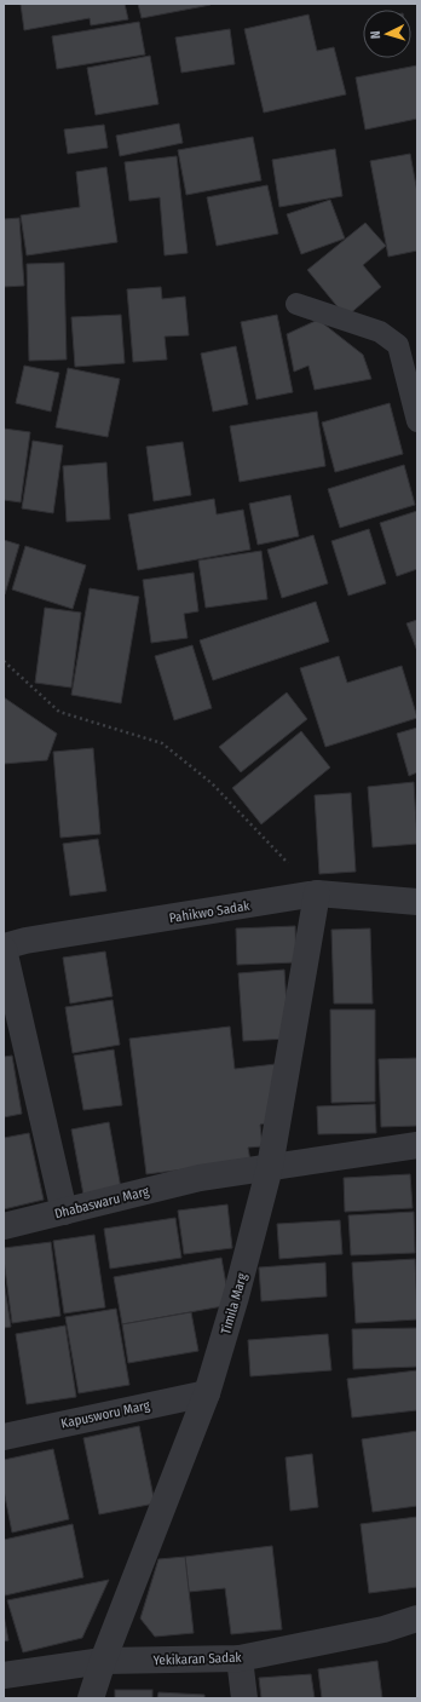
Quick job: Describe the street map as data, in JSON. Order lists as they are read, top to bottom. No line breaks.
{"streets":{"street":["Pahikwo Sadak","Dhabaswaru Marg","Timila Marg","Kapusworu Marg","Yekikaran Sadak"]},"crossings":[["Pahikwo Sadak","Timila Marg"],["Dhabaswaru Marg","Timila Marg"],["Timila Marg","Kapusworu Marg"],["Timila Marg","Yekikaran Sadak"]],"north":"left"}
